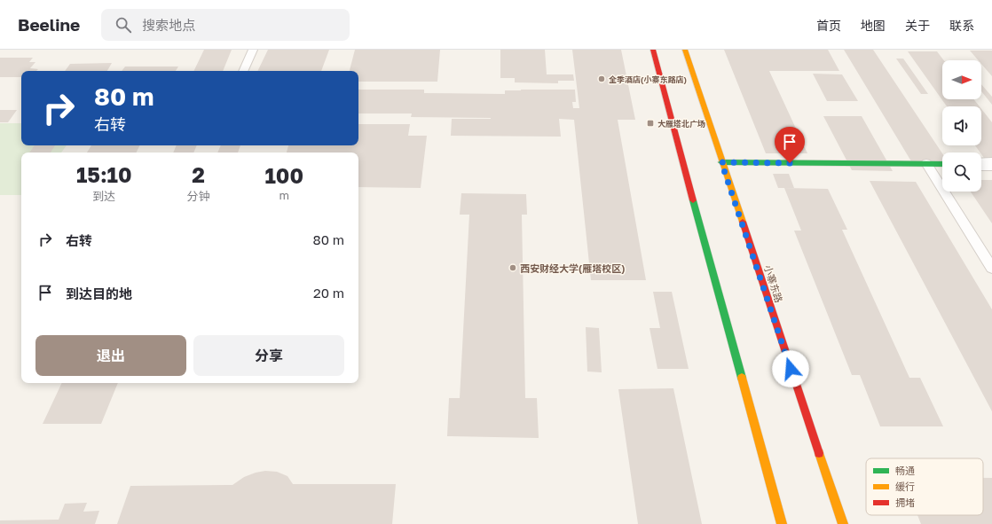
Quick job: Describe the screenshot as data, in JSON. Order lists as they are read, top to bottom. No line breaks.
{"streets":{"main road":["小寨东路"]},"places":{"other":["全季酒店(小寨东路店)","西安财经大学(雁塔校区)"],"transit":["大雁塔北广场"]},"legend":["畅通","缓行","拥堵"],"north":"right","page":{"header":"Beeline","search":"搜索地点","nav":["首页","地图","关于","联系"],"turn":["80 m","右转"],"eta":["15:10","到达","2","分钟","100","m"],"list":[{"name":"右转","value":"80 m"},{"name":"到达目的地","value":"20 m"}],"buttons":["退出","分享"]}}
